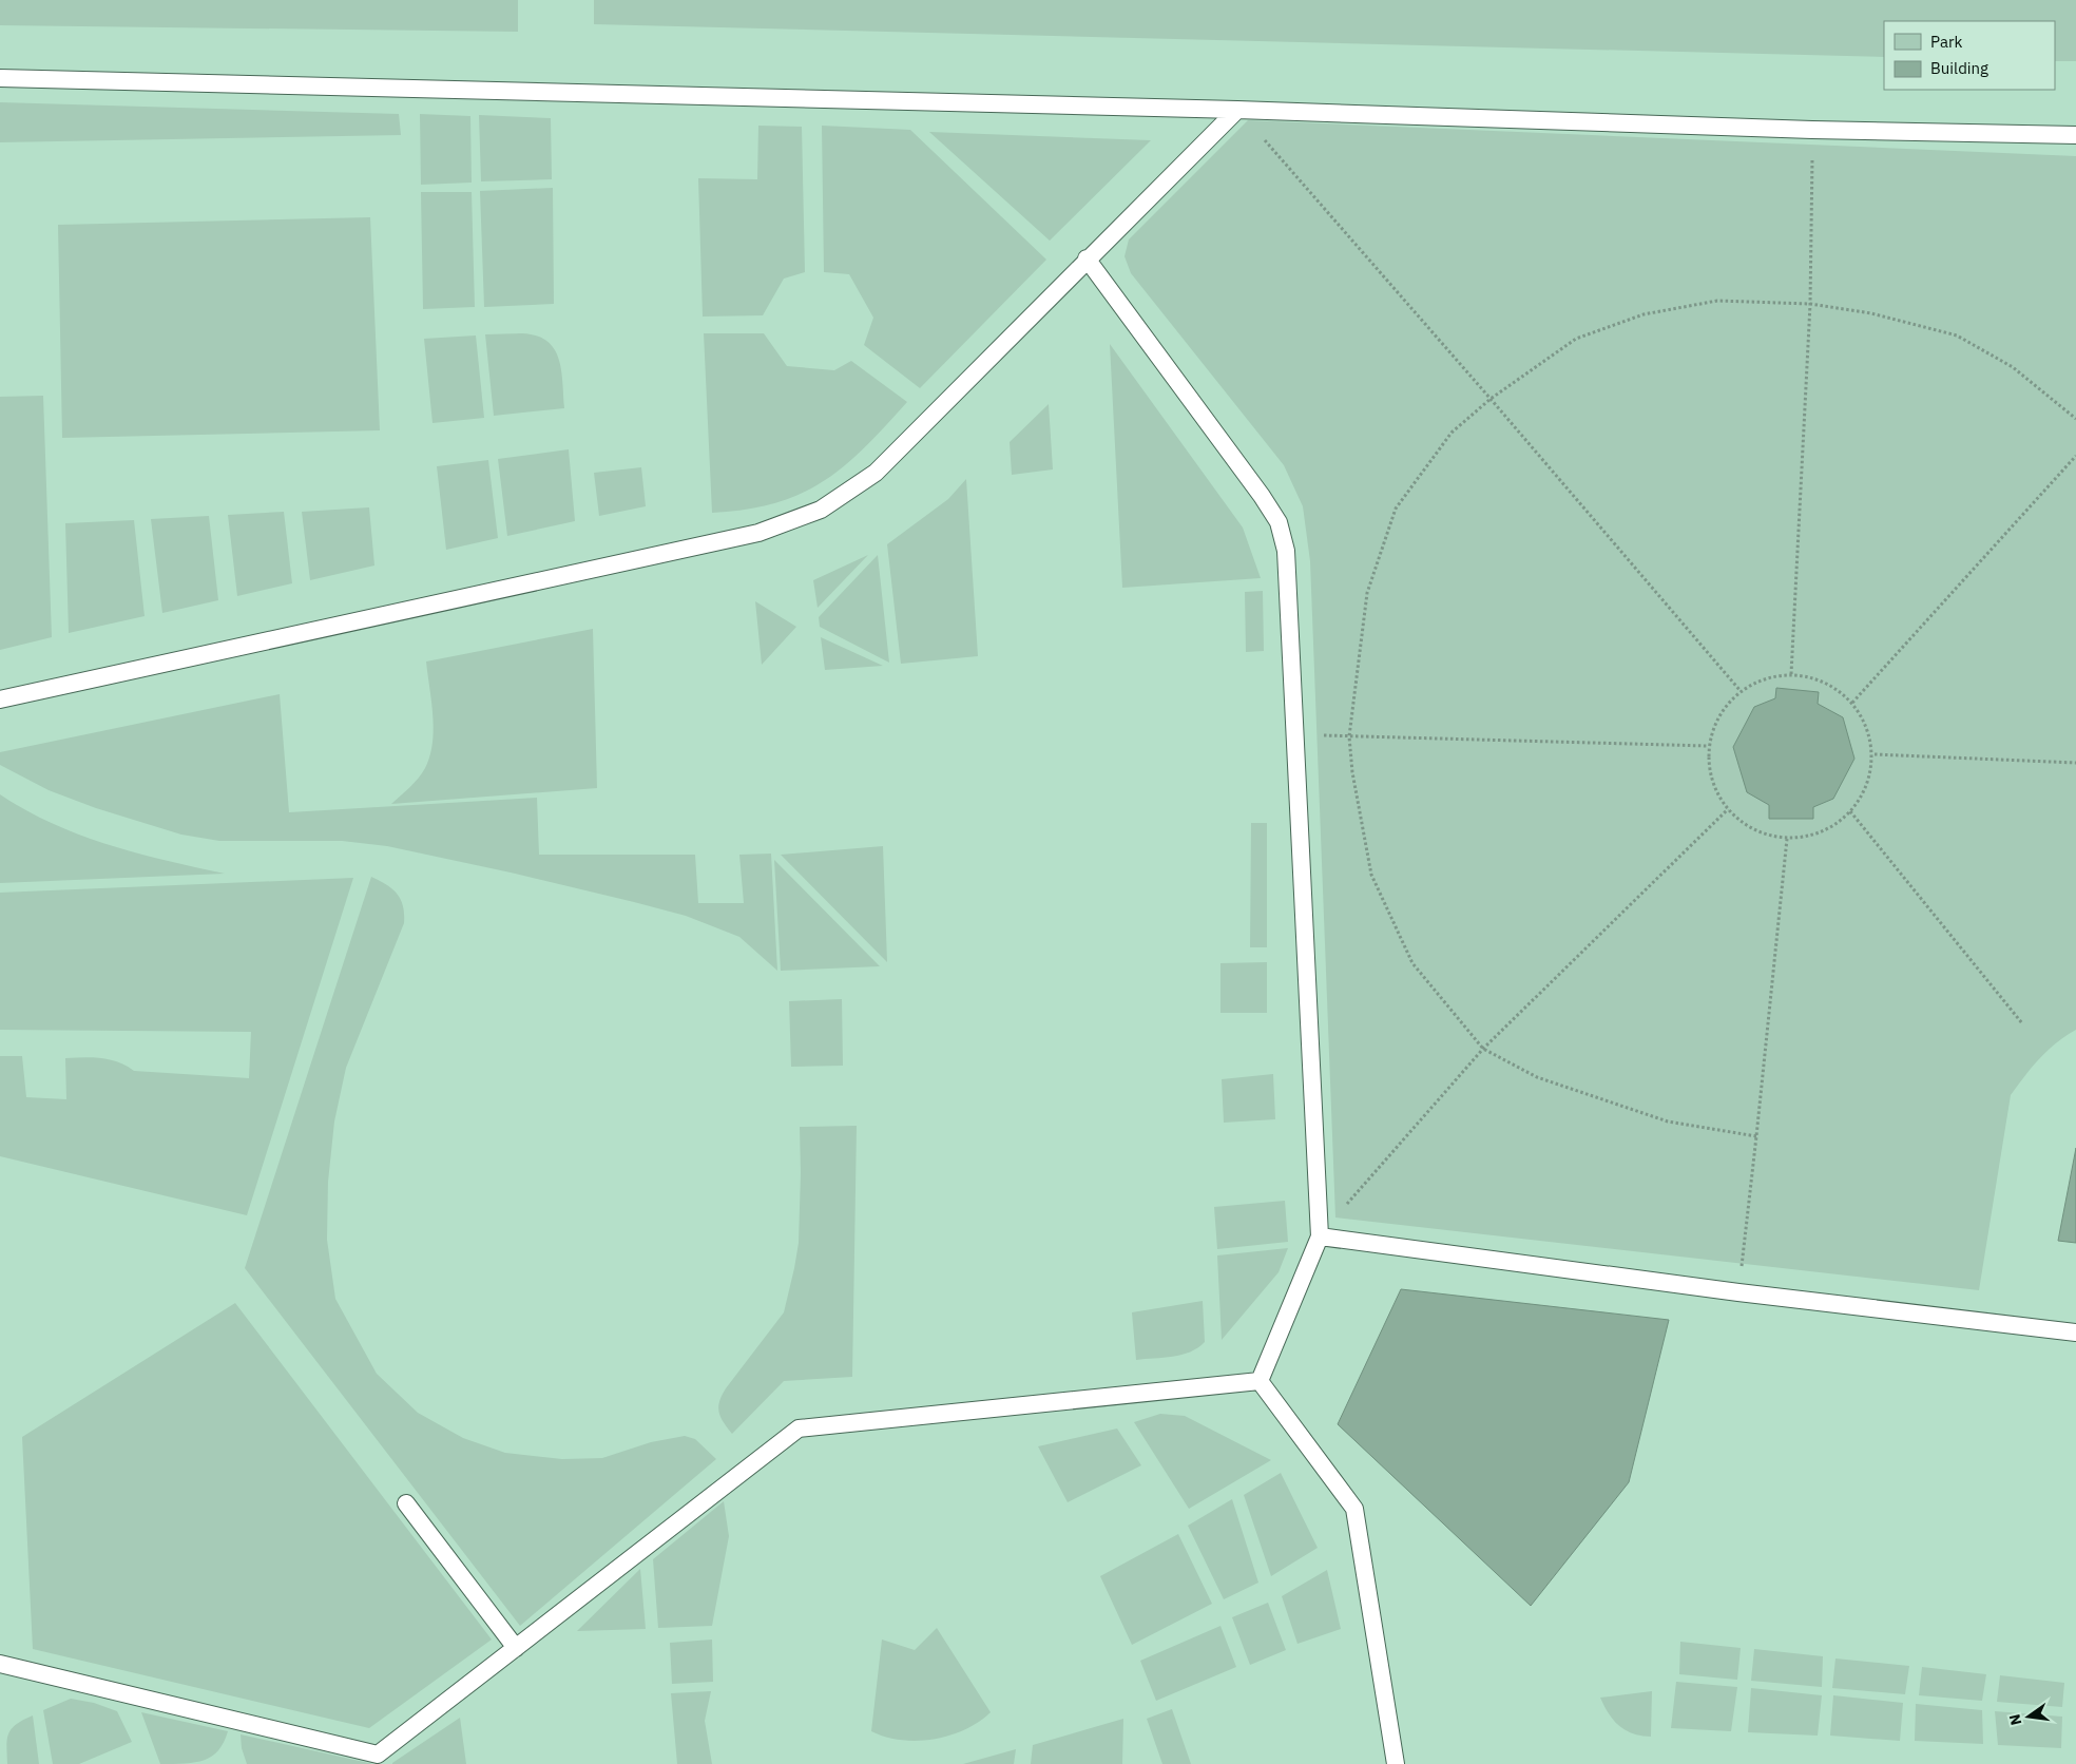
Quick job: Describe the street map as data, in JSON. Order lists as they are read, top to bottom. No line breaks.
{"legend":["Park","Building"],"north":"left"}
